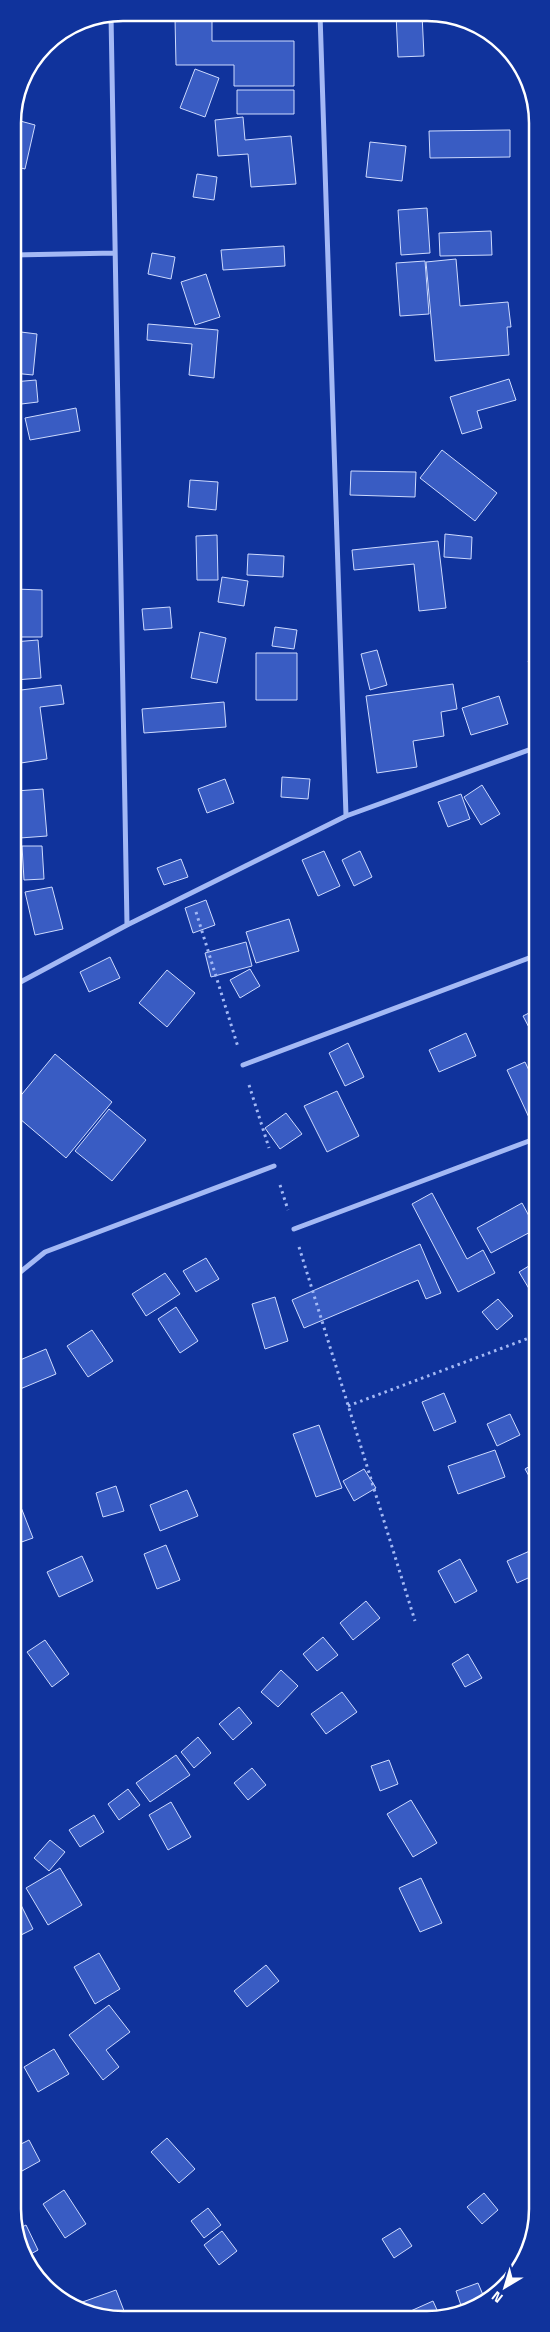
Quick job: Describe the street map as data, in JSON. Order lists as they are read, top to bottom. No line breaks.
{"north":"bottom left"}
